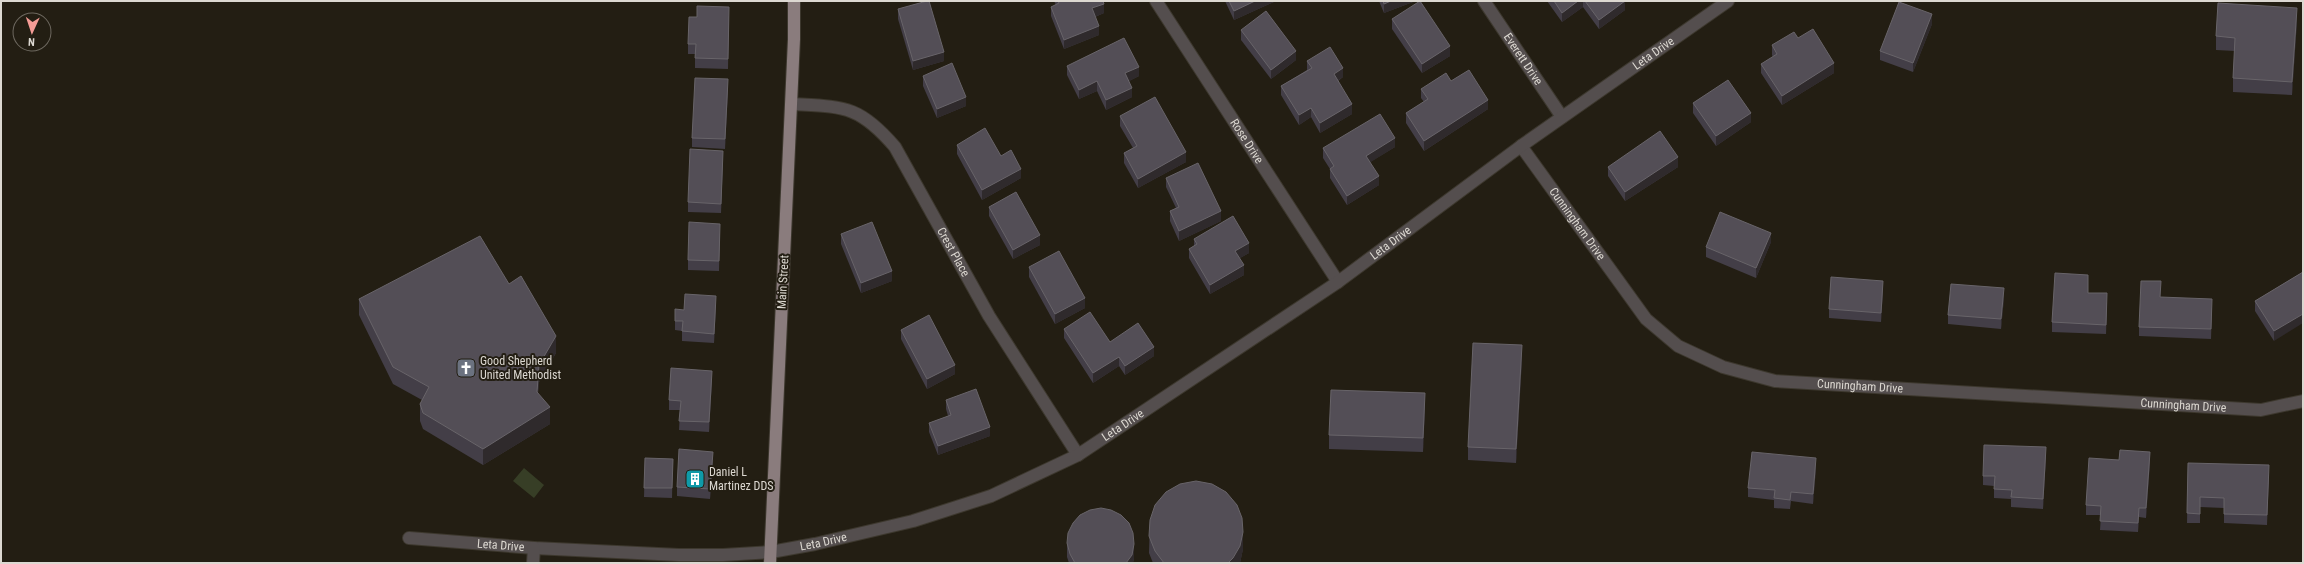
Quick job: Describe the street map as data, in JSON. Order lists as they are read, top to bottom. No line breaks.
{"streets":{"main road":["Main Street"],"street":["Leta Drive","Everett Drive","Rose Drive","Cunningham Drive","Crest Place"]},"crossings":[["Leta Drive","Everett Drive"],["Leta Drive","Rose Drive"],["Leta Drive","Cunningham Drive"],["Leta Drive","Crest Place"],["Leta Drive","Main Street"],["Crest Place","Main Street"]],"places":{"church":["Good Shepherd United Methodist"],"building":["Daniel L Martinez DDS"]},"north":"bottom"}
